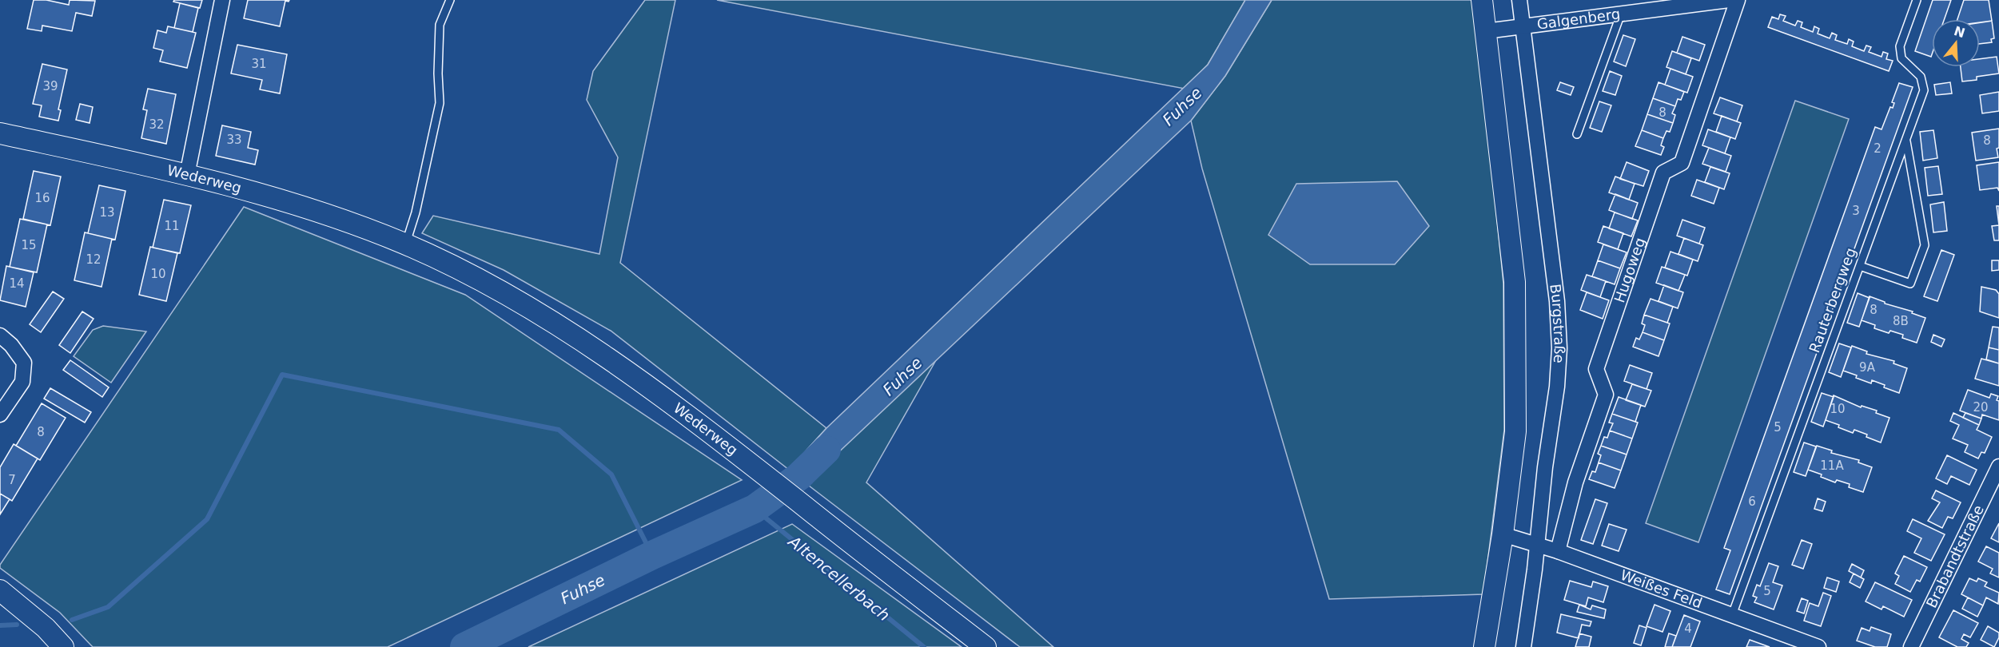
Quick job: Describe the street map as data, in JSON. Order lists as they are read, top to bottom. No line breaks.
{"streets":{"main road":["Wederweg"],"street":["Galgenberg","Hugoweg","Burgstraße","Brabandtstraße","Weißes Feld"],"lane":["Rauterbergweg"]},"crossings":[["Galgenberg","Burgstraße"],["Hugoweg","Weißes Feld"],["Rauterbergweg","Weißes Feld"],["Burgstraße","Weißes Feld"]],"water":["Fuhse","Altencellerbach"],"house_numbers":["31","39","8","32","33","8","2","16","3","13","11","15","12","10","14","8","8B","9A","20","10","5","8","11A","7","6","5","4"],"north":"top"}
